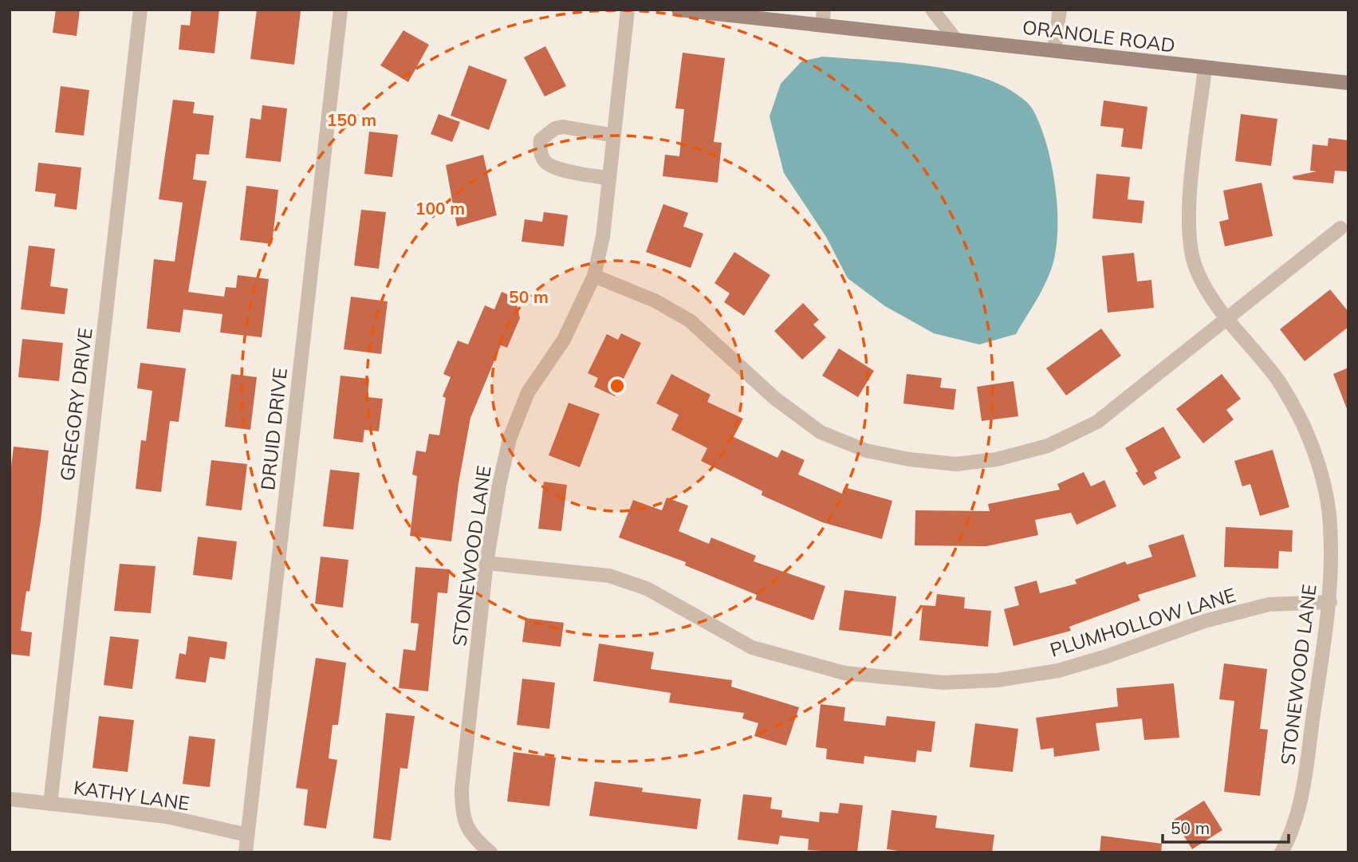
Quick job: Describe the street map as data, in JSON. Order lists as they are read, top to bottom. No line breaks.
{"streets":{"street":["ORANOLE ROAD","GREGORY DRIVE","DRUID DRIVE","STONEWOOD LANE","PLUMHOLLOW LANE","KATHY LANE"]},"crossings":[["ORANOLE ROAD","STONEWOOD LANE"],["GREGORY DRIVE","KATHY LANE"],["DRUID DRIVE","KATHY LANE"],["STONEWOOD LANE","PLUMHOLLOW LANE"]],"scale_bar":"50 m","rings":["150 m","100 m","50 m"]}
